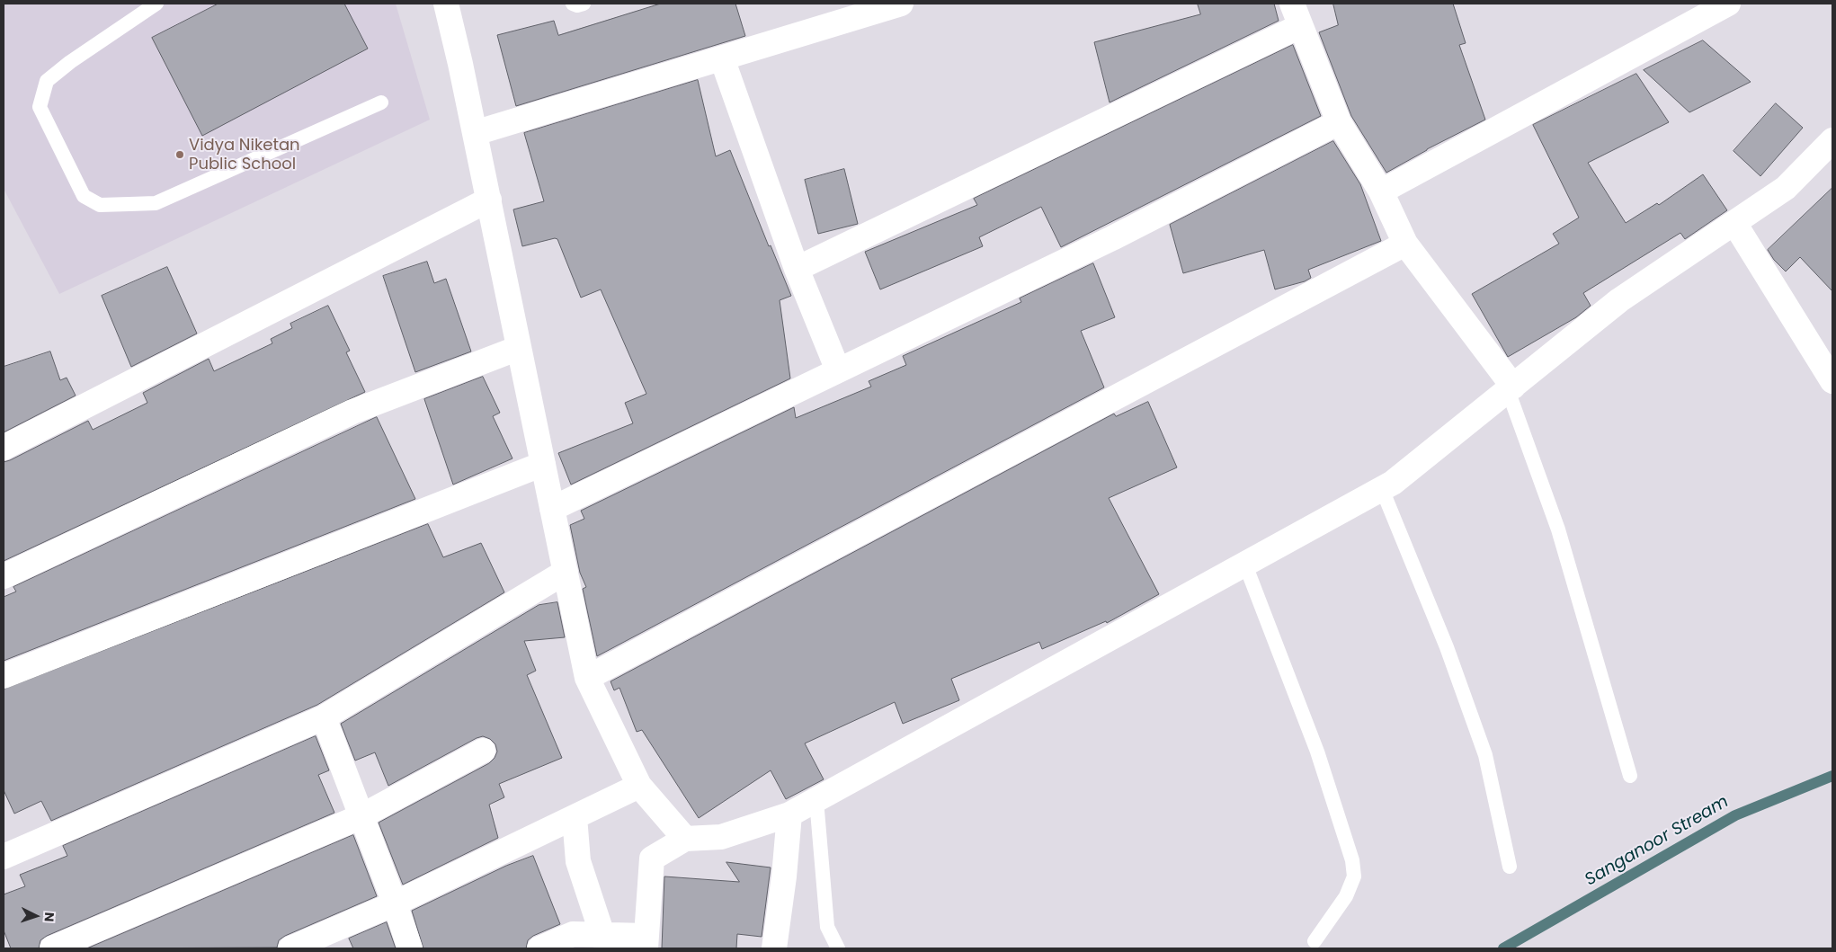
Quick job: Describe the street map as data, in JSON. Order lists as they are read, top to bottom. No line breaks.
{"water":["Sanganoor Stream"],"places":["Vidya Niketan Public School"],"north":"right"}
